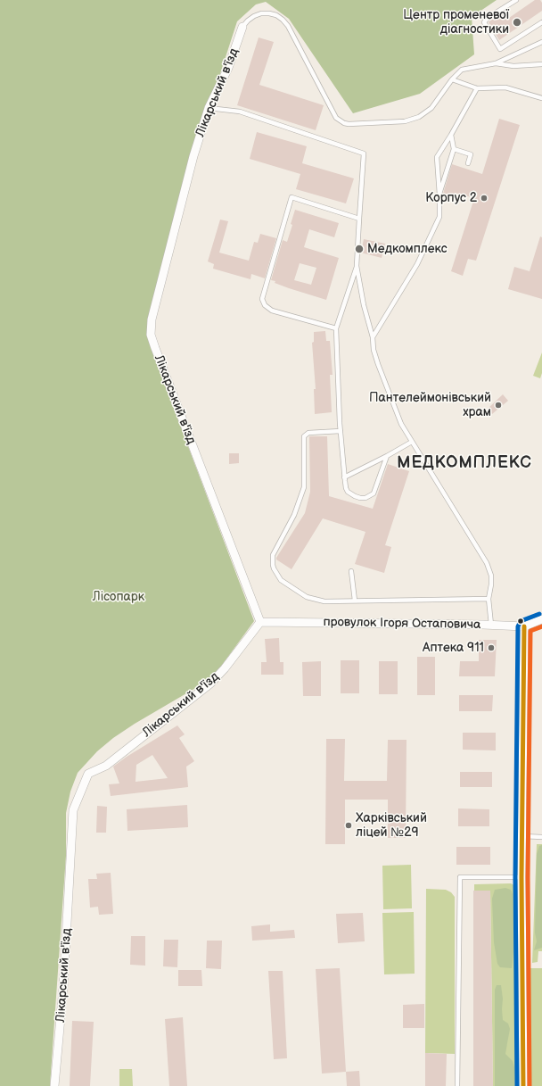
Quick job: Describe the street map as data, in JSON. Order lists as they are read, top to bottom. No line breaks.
{"streets":{"street":["Лікарський в'їзд","провулок Ігоря Остаповича"]},"crossings":[["Лікарський в'їзд","провулок Ігоря Остаповича"]],"districts":["МЕДКОМПЛЕКС"],"parks":["Лісопарк"],"places":["Центр променевої діагностики","Корпус 2","Медкомплекс","Пантелеймонівський храм","Аптека 911","Харківський ліцей №29"]}
